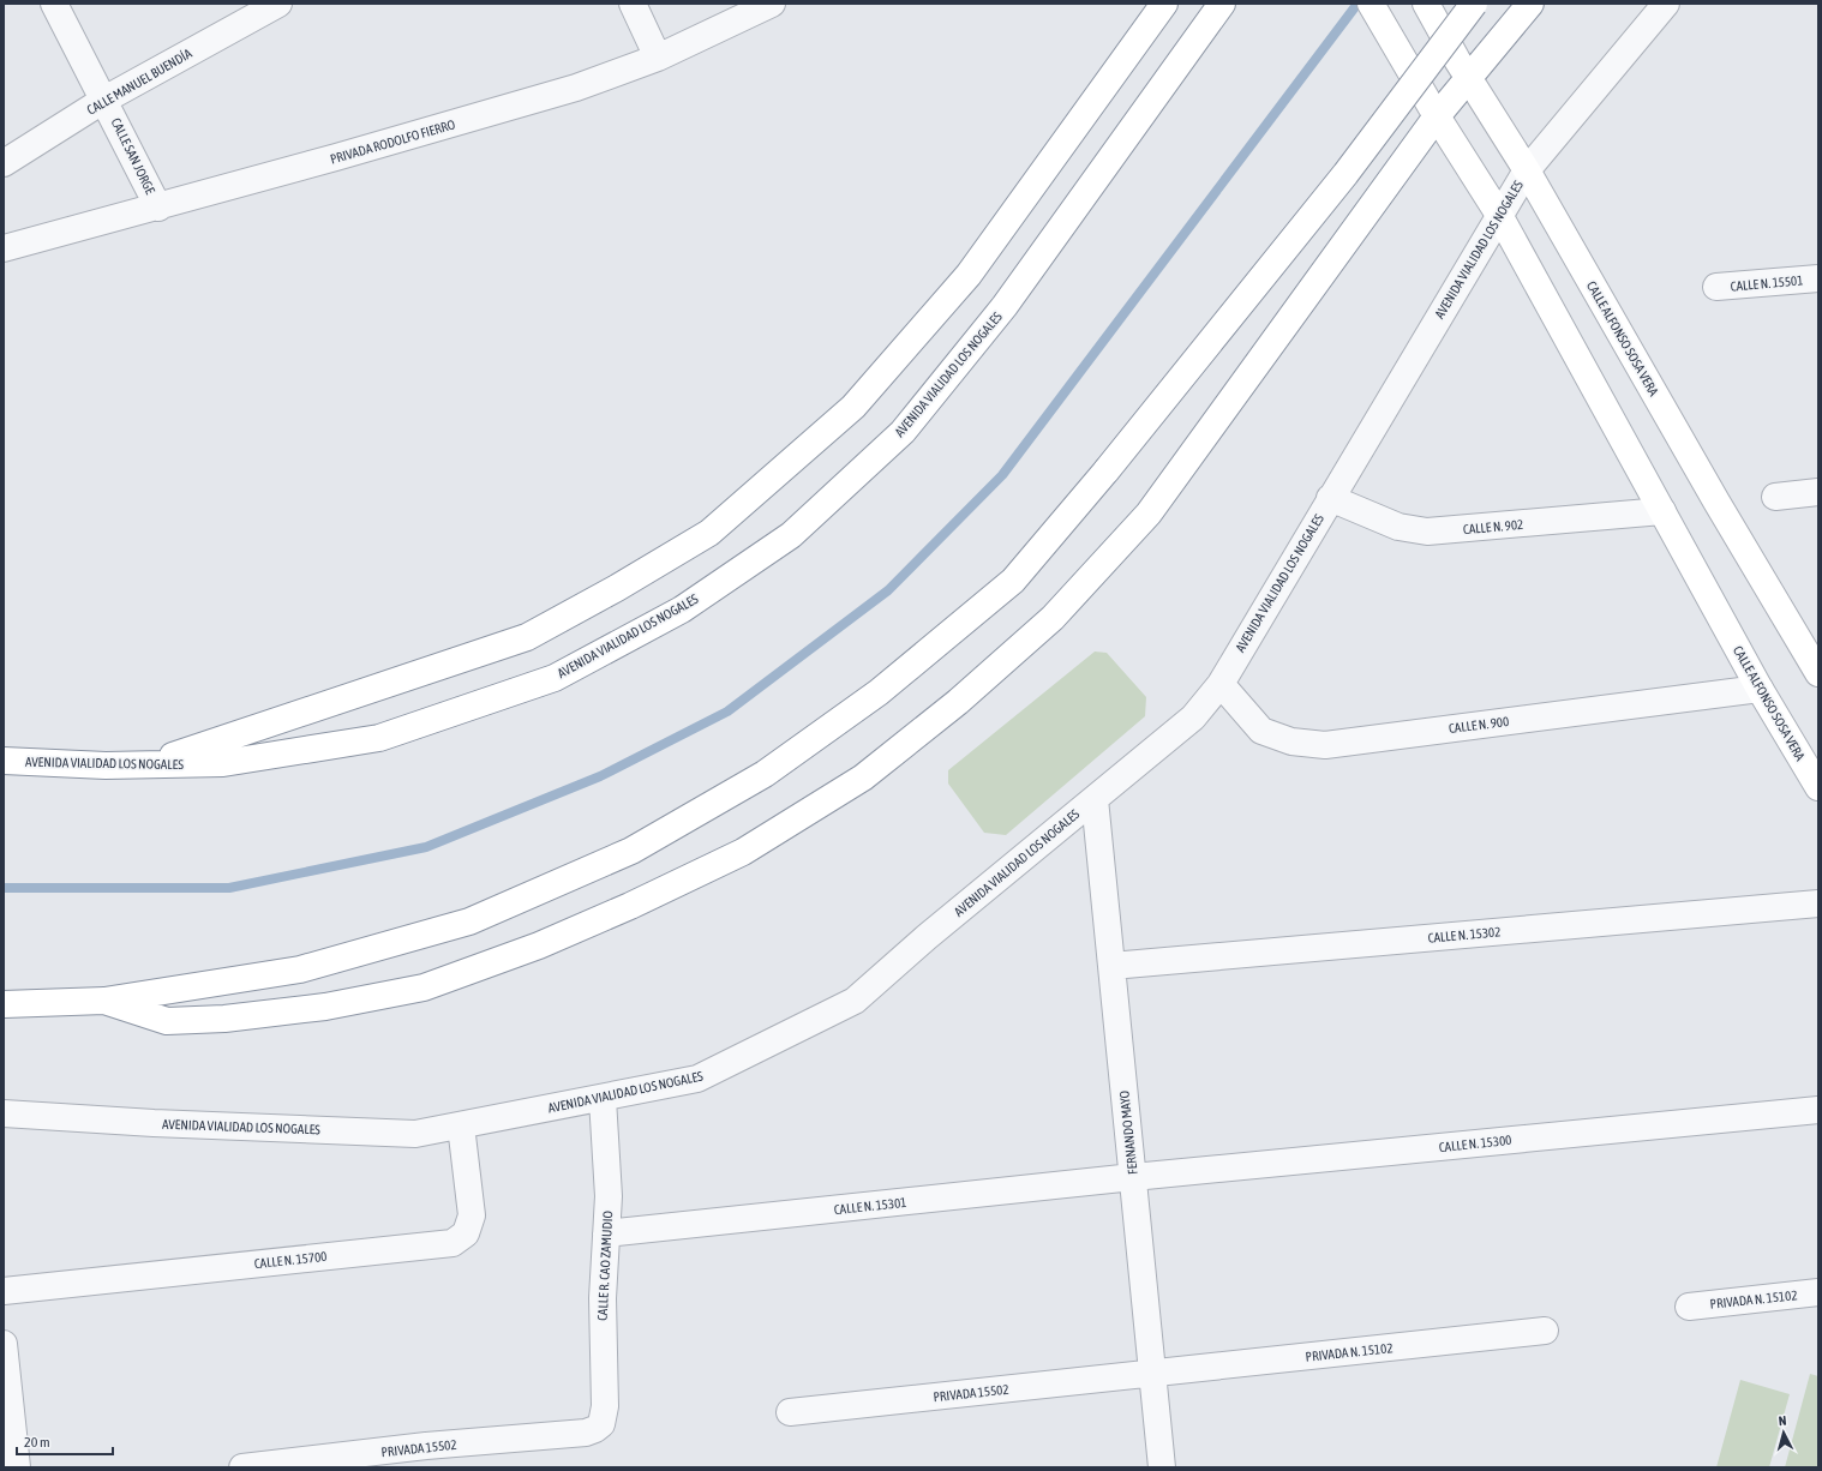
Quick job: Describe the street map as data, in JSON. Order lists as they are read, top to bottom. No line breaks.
{"streets":{"main road":["AVENIDA VIALIDAD LOS NOGALES","CALLE ALFONSO SOSA VERA"],"street":["CALLE MANUEL BUENDÍA","PRIVADA RODOLFO FIERRO","CALLE SAN JORGE","CALLE N. 15501","CALLE N. 902","CALLE N. 900","CALLE N. 15302","FERNANDO MAYO","CALLE N. 15300","CALLE N. 15301","CALLE N. 15700","CALLE R. CAO ZAMUDIO","PRIVADA N. 15102","PRIVADA 15502"]},"crossings":[["CALLE MANUEL BUENDÍA","CALLE SAN JORGE"],["PRIVADA RODOLFO FIERRO","CALLE SAN JORGE"],["AVENIDA VIALIDAD LOS NOGALES","CALLE ALFONSO SOSA VERA"],["AVENIDA VIALIDAD LOS NOGALES","CALLE N. 902"],["AVENIDA VIALIDAD LOS NOGALES","CALLE N. 900"],["AVENIDA VIALIDAD LOS NOGALES","FERNANDO MAYO"],["AVENIDA VIALIDAD LOS NOGALES","CALLE N. 15700"],["AVENIDA VIALIDAD LOS NOGALES","CALLE R. CAO ZAMUDIO"],["CALLE ALFONSO SOSA VERA","CALLE N. 902"],["CALLE ALFONSO SOSA VERA","CALLE N. 900"],["CALLE N. 15302","FERNANDO MAYO"],["FERNANDO MAYO","CALLE N. 15300"],["FERNANDO MAYO","CALLE N. 15301"],["FERNANDO MAYO","PRIVADA N. 15102"],["FERNANDO MAYO","PRIVADA 15502"],["CALLE N. 15300","CALLE N. 15301"],["CALLE N. 15301","CALLE R. CAO ZAMUDIO"],["CALLE R. CAO ZAMUDIO","PRIVADA 15502"],["PRIVADA N. 15102","PRIVADA 15502"]],"scale_bar":"20 m","north":"top"}
